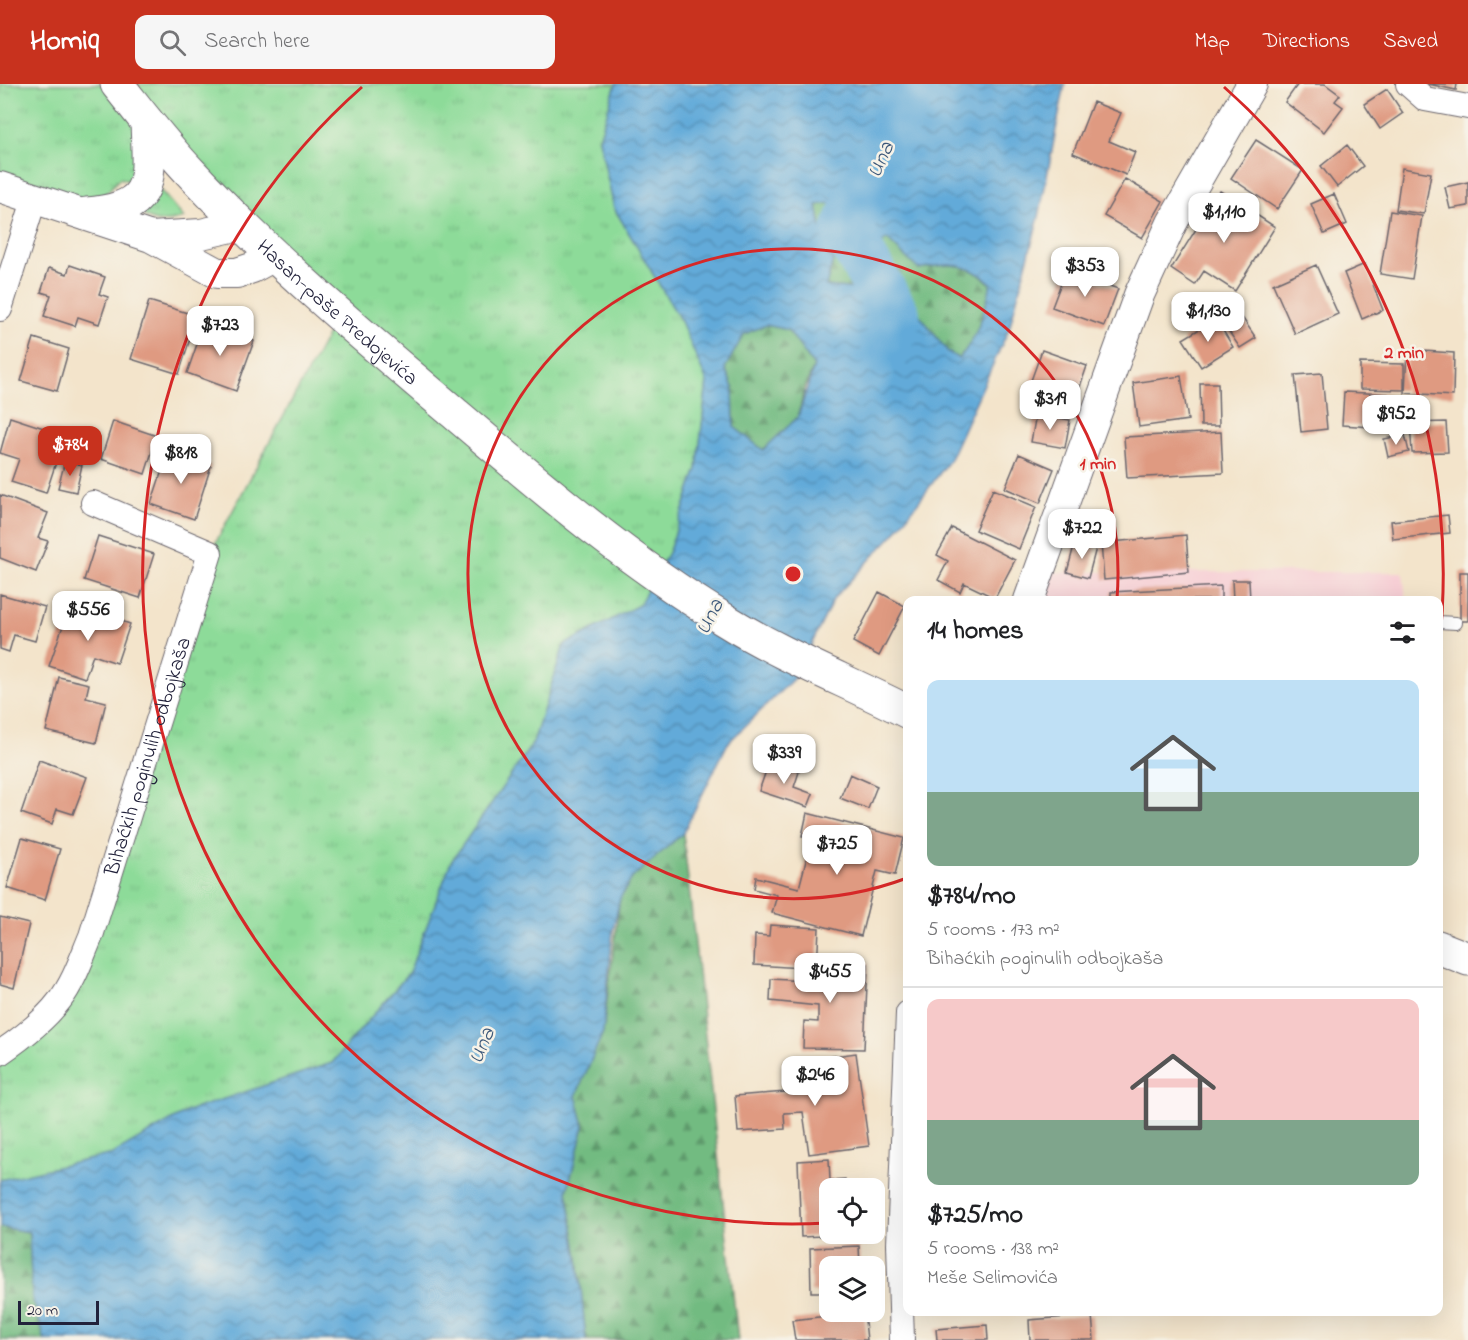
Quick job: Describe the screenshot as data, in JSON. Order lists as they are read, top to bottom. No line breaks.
{"streets":{"main road":["Hasan-paše Predojevića"],"street":["Bihaćkih poginulih odbojkaša"]},"water":["Una"],"scale_bar":"20 m","page":{"header":"Homiq","search":"Search here","nav":["Map","Directions","Saved"],"price":["$1,110","$353","$1,130","$723","$319","$952","$784","$818","$722","$556","$339","$725","$455","$246"],"heading":"14 homes","list":[{"name":"$784/mo","note":"5 rooms · 173 m² · Bihaćkih poginulih odbojkaša"},{"name":"$725/mo","note":"5 rooms · 138 m² · Meše Selimovića"}],"scale":"20 m"},"rings":["2 min","1 min"]}
